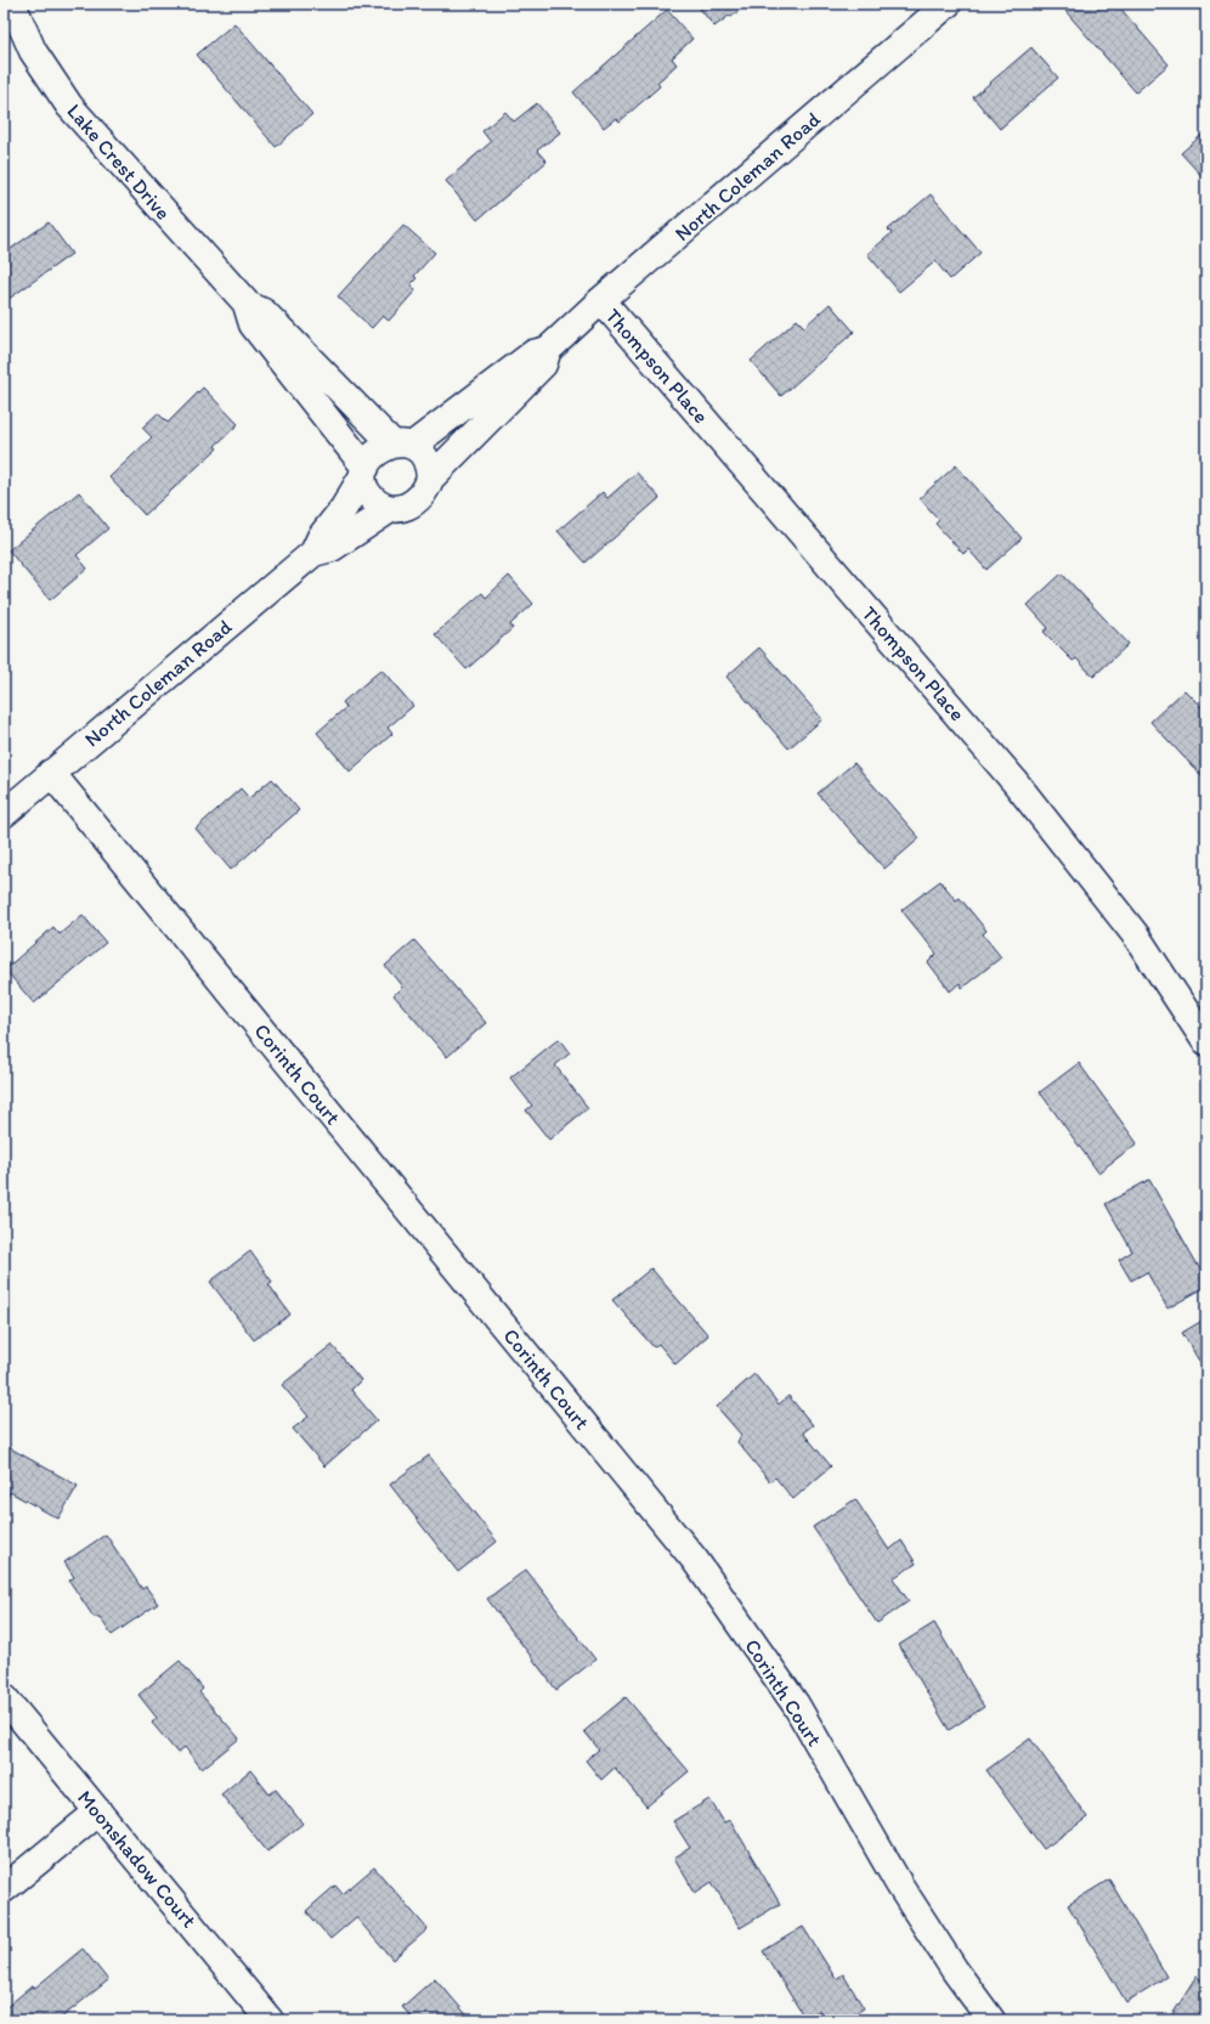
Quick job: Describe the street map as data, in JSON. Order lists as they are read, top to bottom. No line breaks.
{"streets":{"street":["Lake Crest Drive","North Coleman Road","Thompson Place","Corinth Court","Moonshadow Court"]},"crossings":[["Lake Crest Drive","North Coleman Road"],["North Coleman Road","Thompson Place"],["North Coleman Road","Corinth Court"]]}
